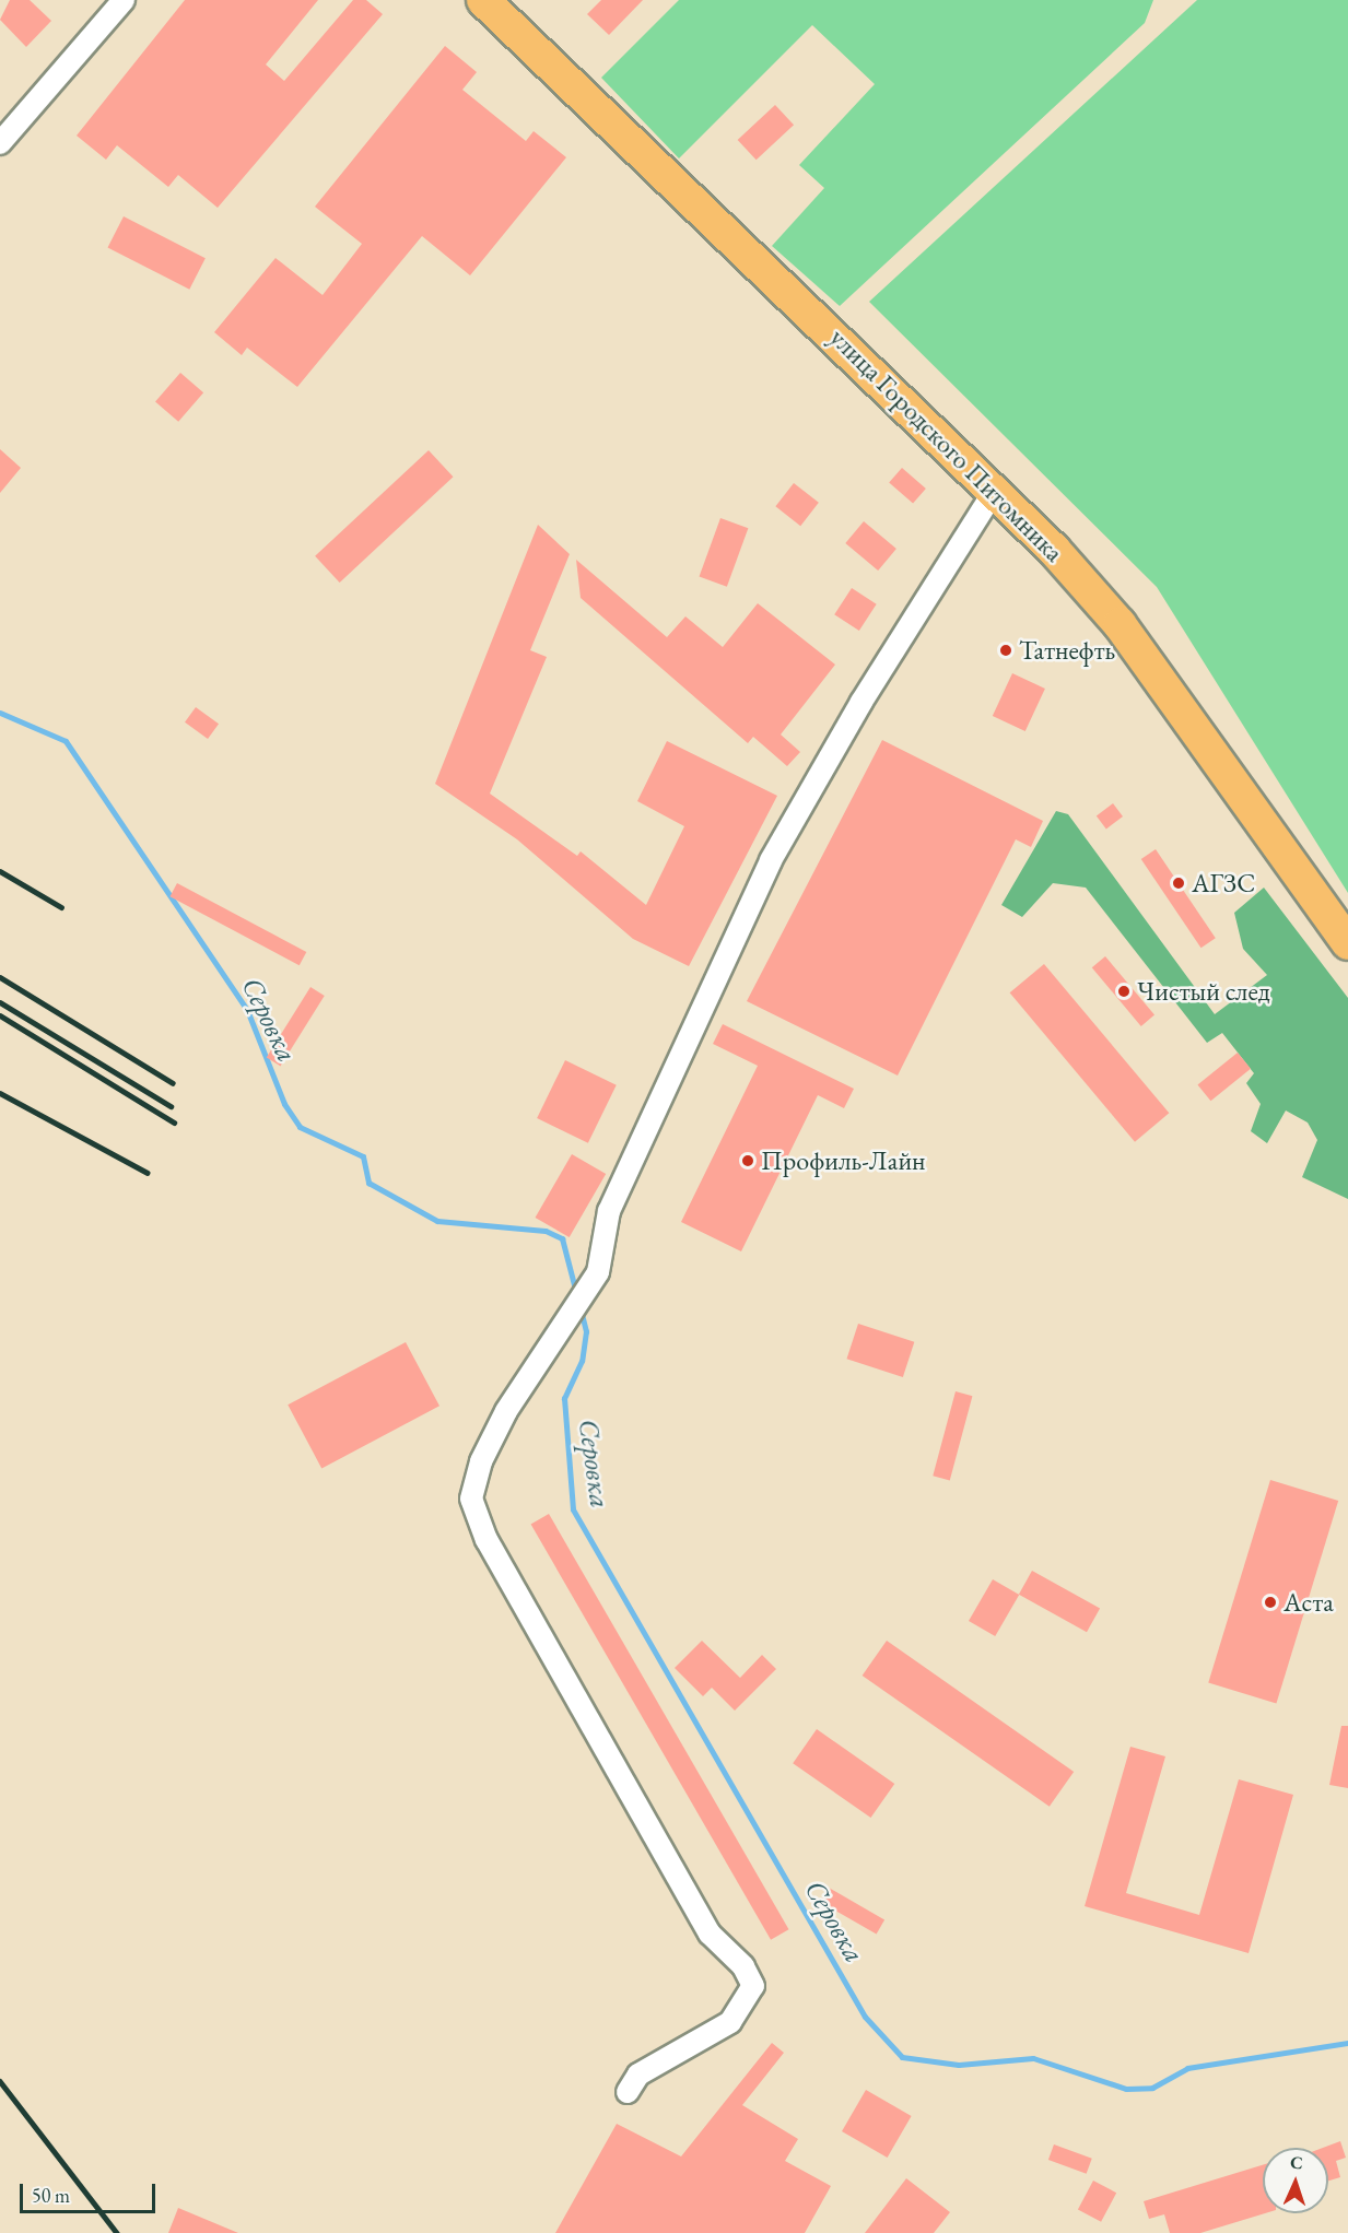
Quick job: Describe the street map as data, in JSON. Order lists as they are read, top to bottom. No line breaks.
{"streets":{"main road":["улица Городского Питомника"]},"water":["Серовка"],"places":["Татнефть","АГЗС","Чистый след","Профиль-Лайн","Аста"],"scale_bar":"50 m","north":"top"}
